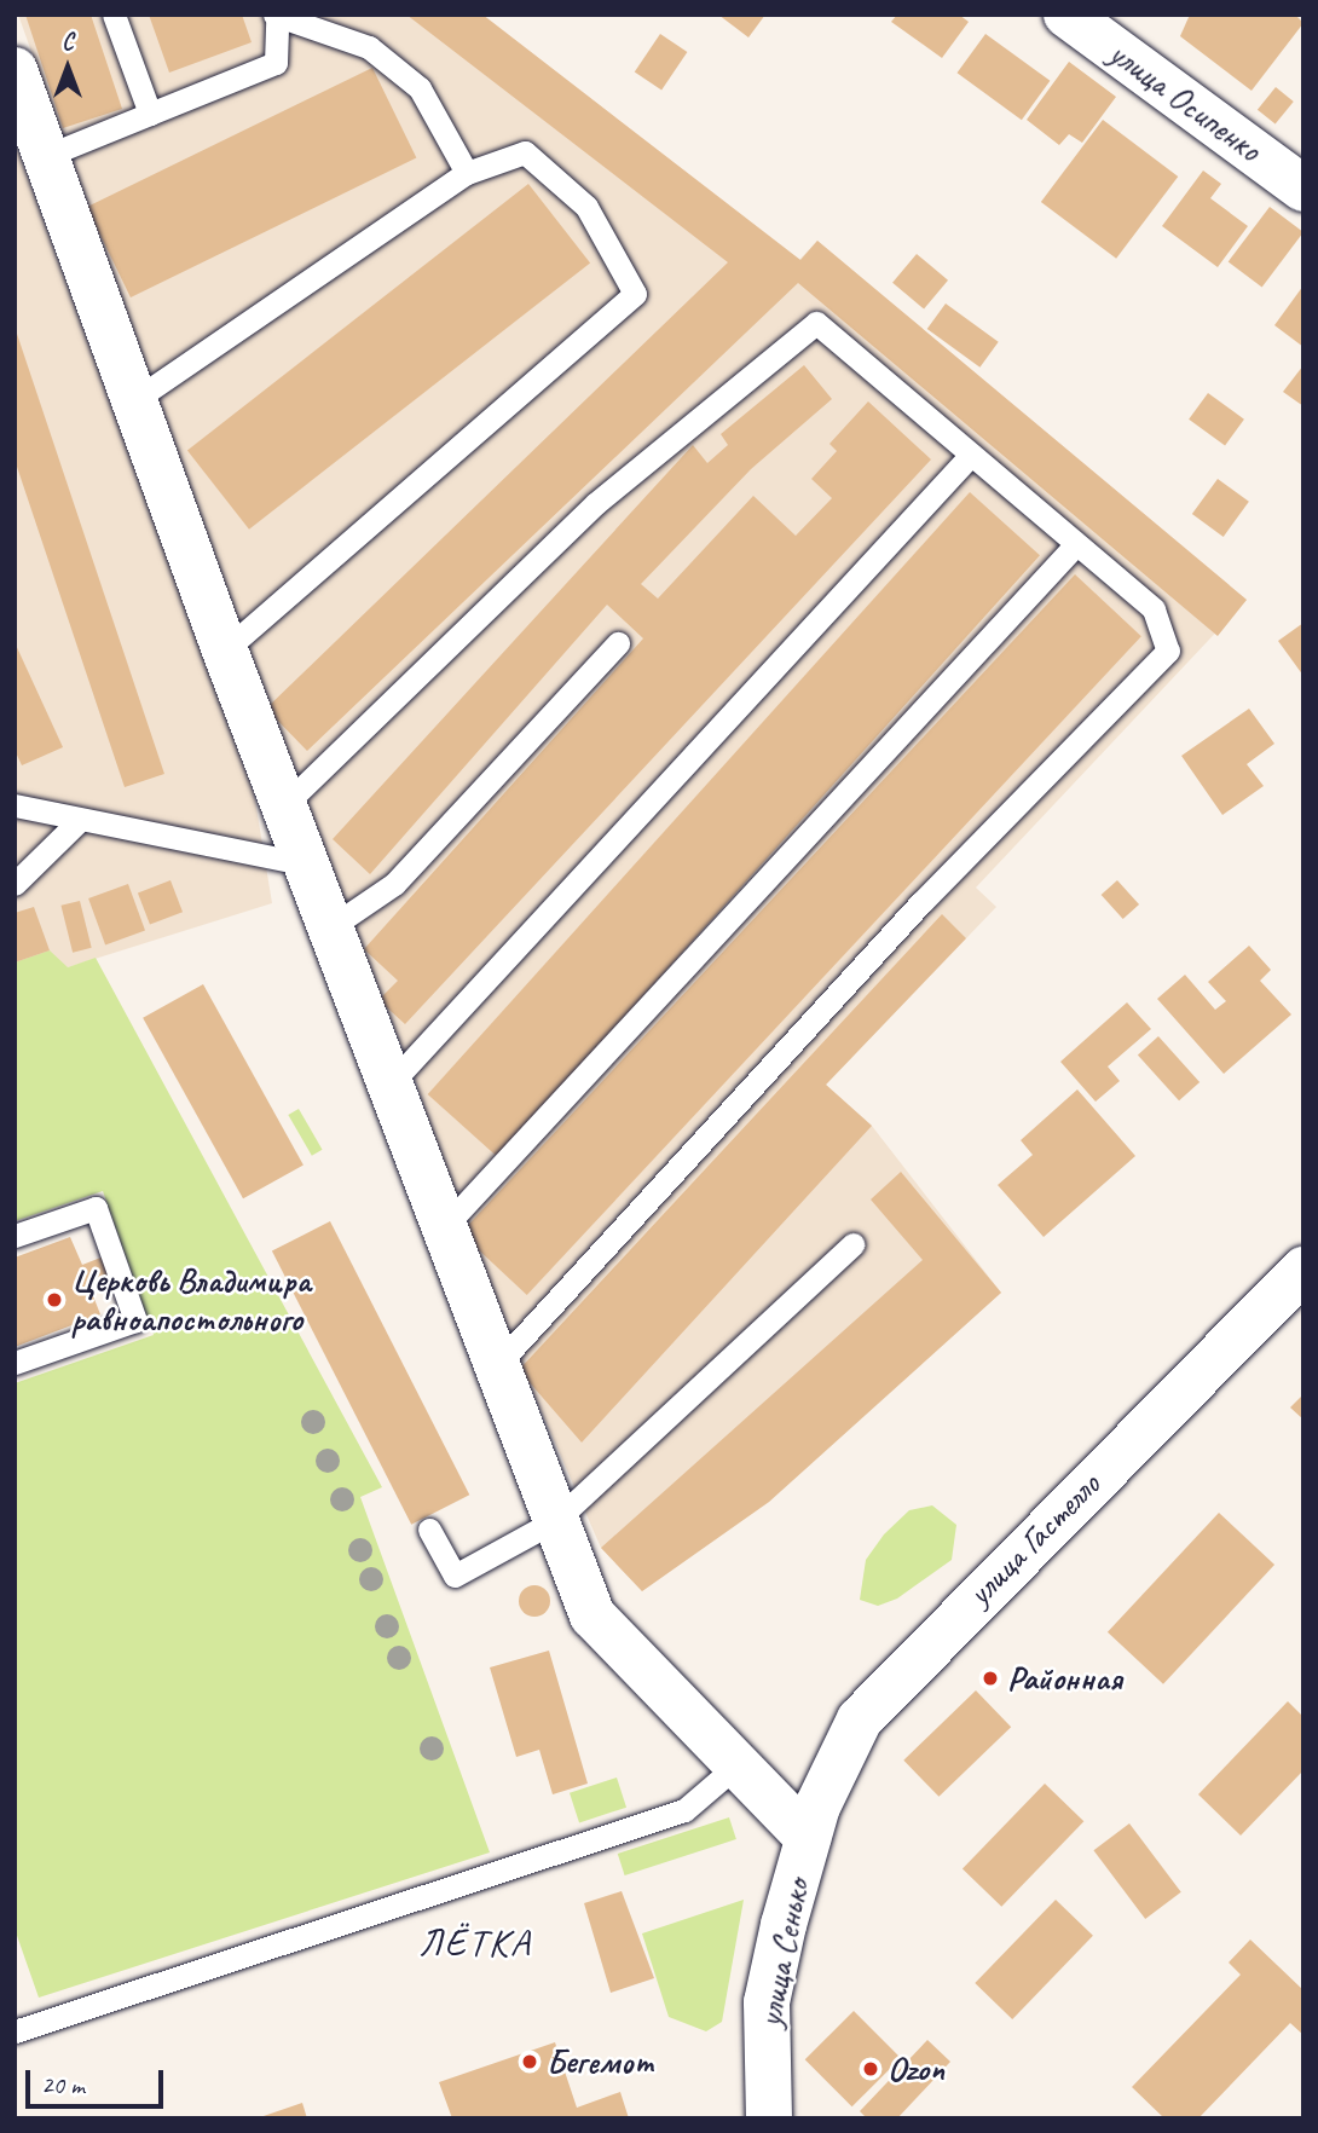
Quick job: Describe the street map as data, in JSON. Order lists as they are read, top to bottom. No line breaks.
{"streets":{"street":["улица Осипенко","улица Гастелло","улица Сенько"]},"crossings":[["улица Гастелло","улица Сенько"]],"districts":["ЛЁТКА"],"places":["Церковь Владимира равноапостольного","Районная","Бегемот","Ozon"],"scale_bar":"20 m","north":"top"}
